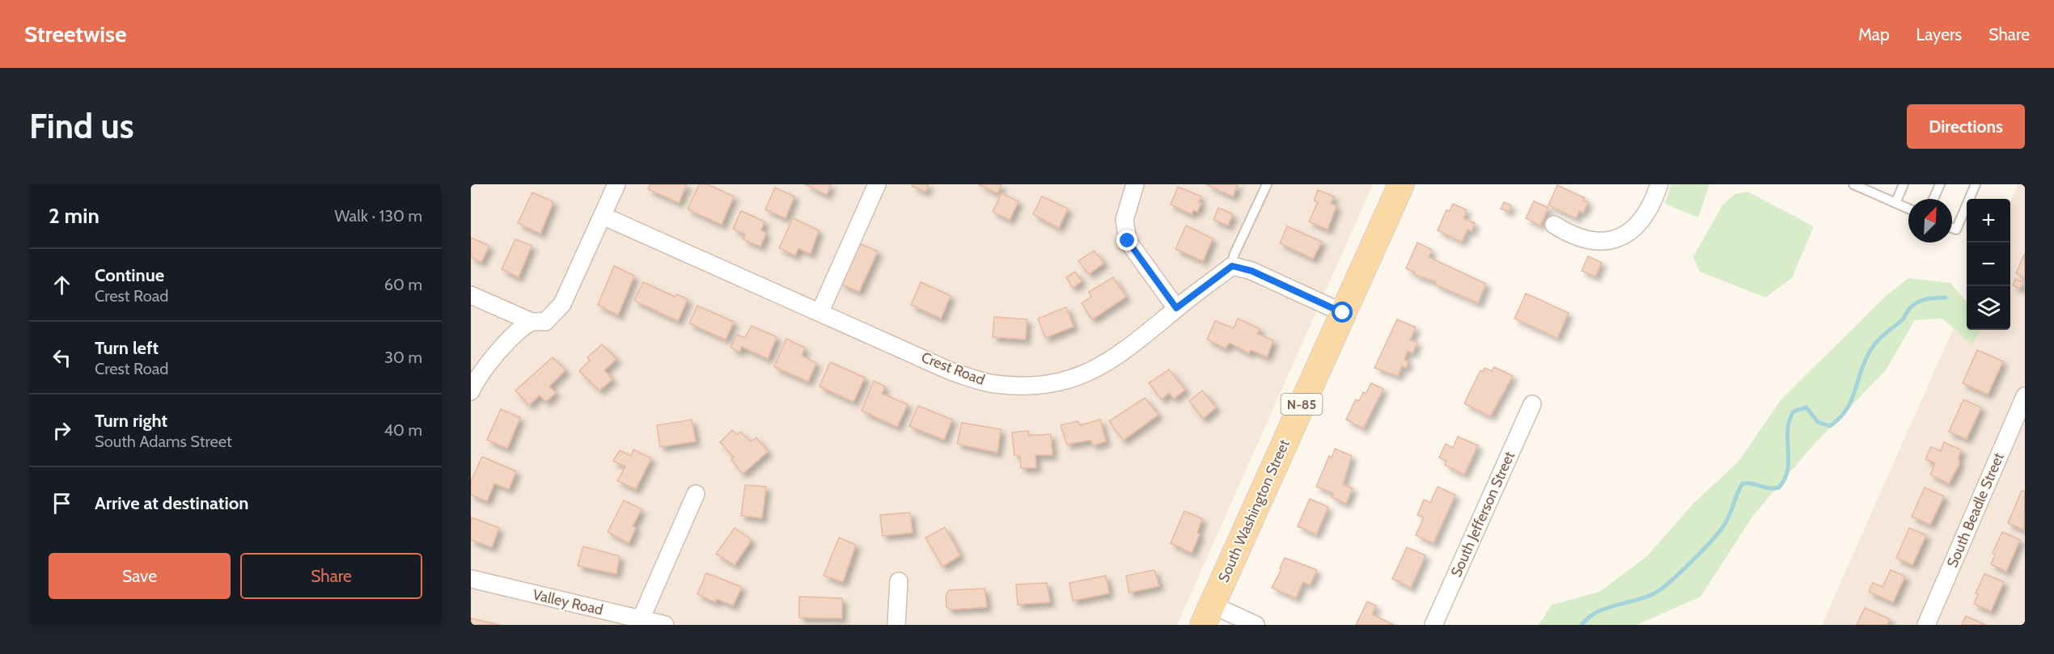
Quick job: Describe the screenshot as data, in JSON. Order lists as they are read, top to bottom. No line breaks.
{"streets":{"main road":["N-85","South Washington Street"],"street":["Crest Road","South Beadle Street","South Jefferson Street","Valley Road"]},"north":"top right","page":{"header":"Streetwise","nav":["Map","Layers","Share"],"buttons":["Directions",["Save","Share"]],"title":"Find us","heading":["2 min","Walk · 130 m"],"map_buttons":["+","−"],"list":[["Continue","Crest Road","60 m"],["Turn left","Crest Road","30 m"],["Turn right","South Adams Street","40 m"],"Arrive at destination"]}}
